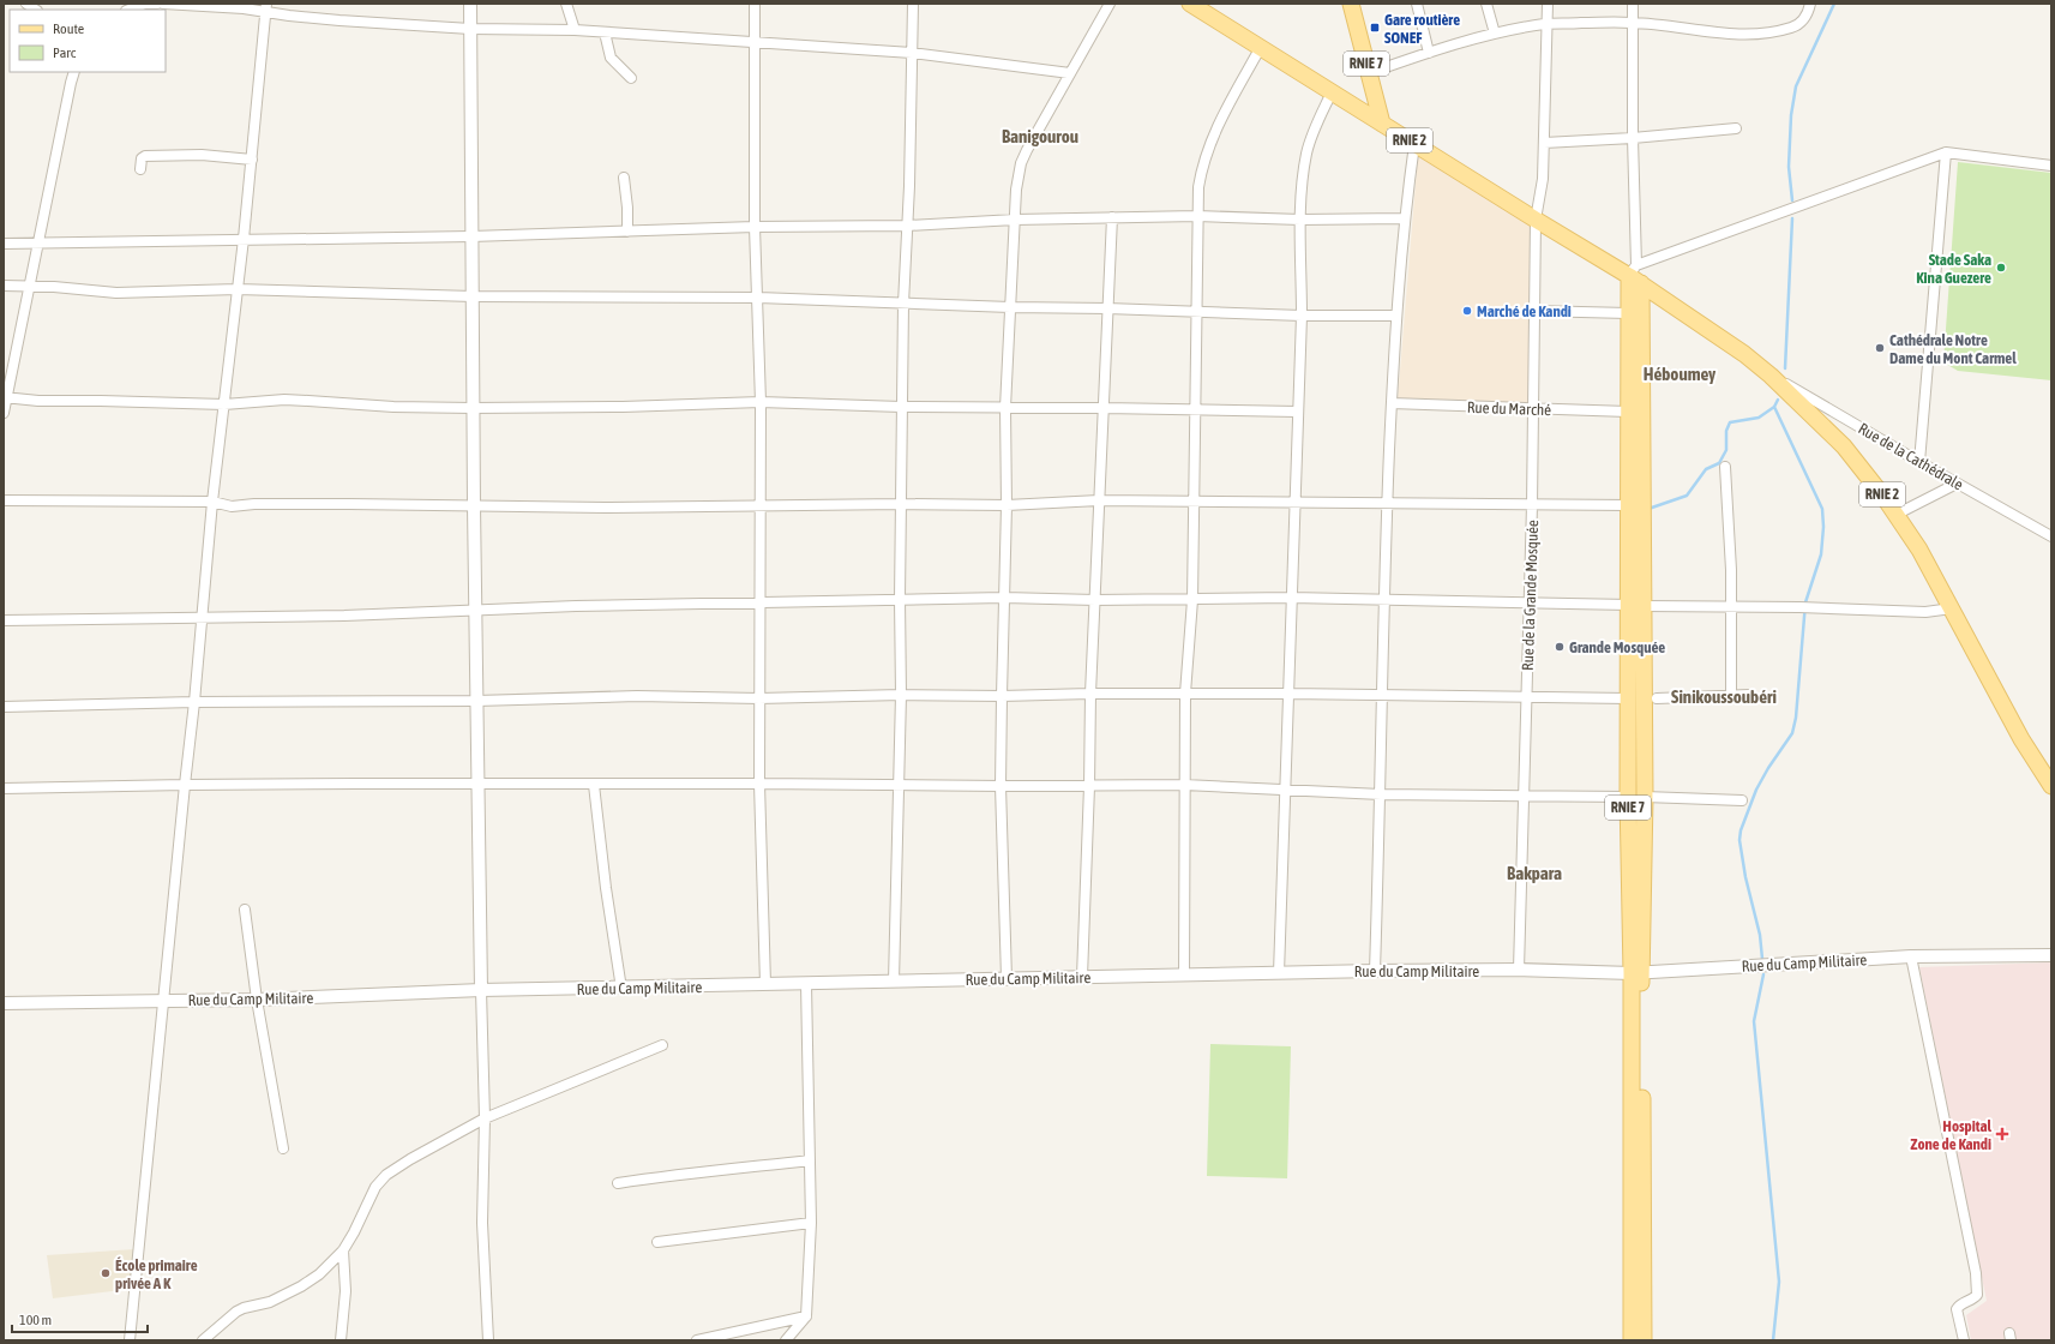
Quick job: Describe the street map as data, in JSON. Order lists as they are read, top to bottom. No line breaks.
{"streets":{"main road":["RNIE 7","RNIE 2"],"street":["Rue du Marché","Rue de la Cathédrale","Rue de la Grande Mosquée","Rue du Camp Militaire"]},"crossings":[["RNIE 7","RNIE 2"],["RNIE 7","Rue du Marché"],["RNIE 7","Rue du Camp Militaire"],["RNIE 2","Rue de la Cathédrale"],["RNIE 2","Rue de la Grande Mosquée"],["Rue du Marché","Rue de la Grande Mosquée"],["Rue de la Grande Mosquée","Rue du Camp Militaire"]],"districts":["Banigourou","Héboumey","Sinikoussoubéri","Bakpara"],"places":{"transit":["Gare routière SONEF"],"other":["Stade Saka Kina Guezere","Marché de Kandi","Cathédrale Notre Dame du Mont Carmel","Grande Mosquée","École primaire privée A K"],"health":["Hospital Zone de Kandi"]},"legend":["Route","Parc"],"scale_bar":"100 m"}
